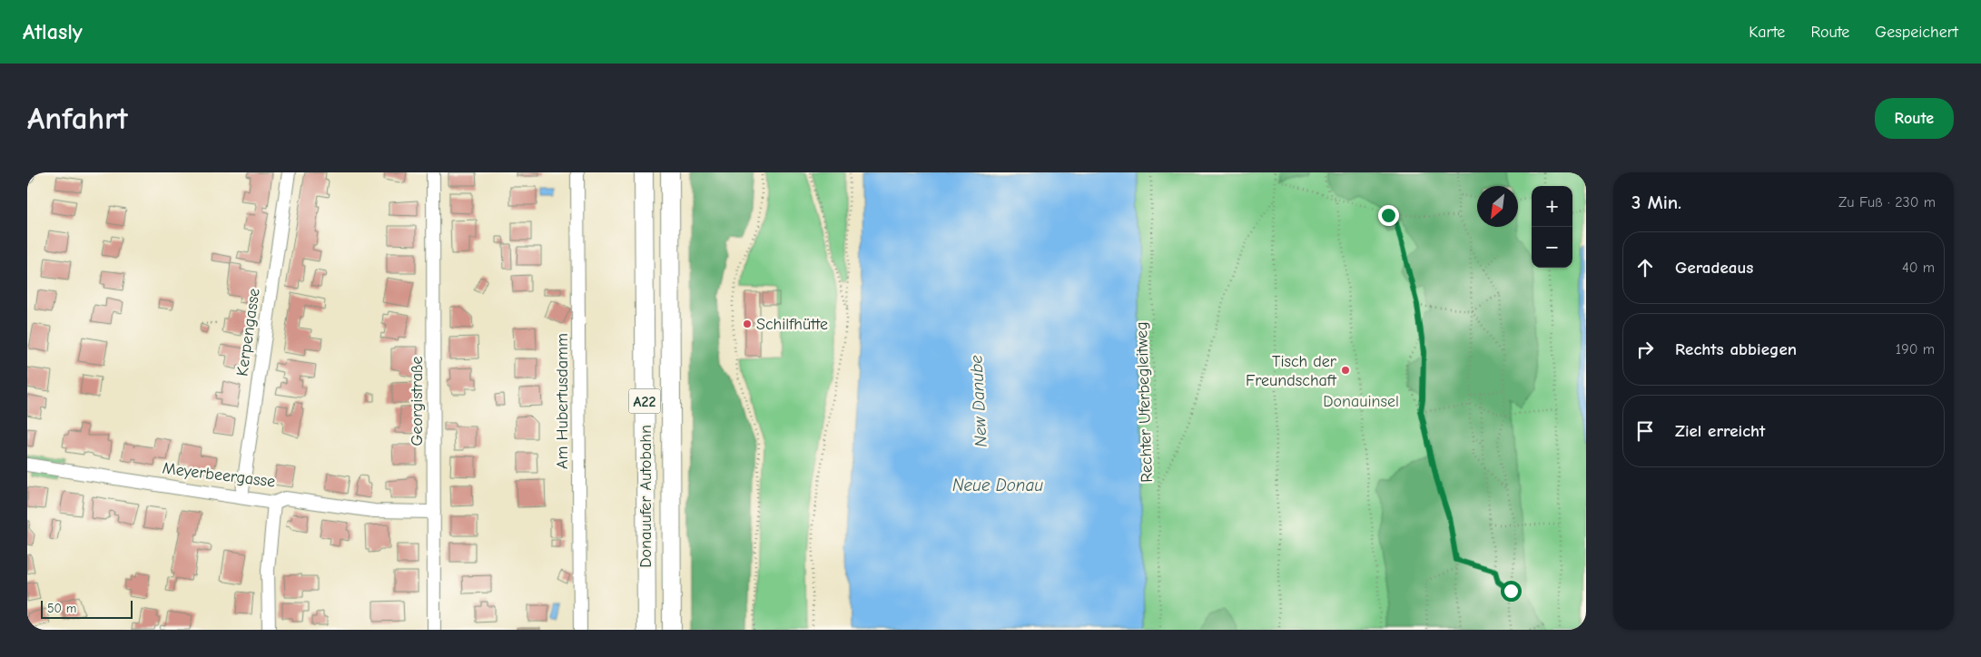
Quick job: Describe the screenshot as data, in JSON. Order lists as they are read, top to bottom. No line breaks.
{"streets":{"highway":["A22","Donauufer Autobahn"],"street":["Kerpengasse","Georgistraße","Am Hubertusdamm","Meyerbeergasse"],"path":["Rechter Uferbegleitweg"]},"crossings":[["Kerpengasse","Meyerbeergasse"],["Georgistraße","Meyerbeergasse"]],"water":["New Danube","Neue Donau"],"parks":["Donauinsel"],"places":["Schilfhütte","Tisch der Freundschaft"],"scale_bar":"50 m","north":"bottom left","page":{"header":"Atlasly","nav":["Karte","Route","Gespeichert"],"buttons":"Route","title":"Anfahrt","heading":["3 Min.","Zu Fuß · 230 m"],"map_buttons":["+","−"],"list":[["Geradeaus","40 m"],["Rechts abbiegen","190 m"],"Ziel erreicht"],"scale":"50 m"}}
